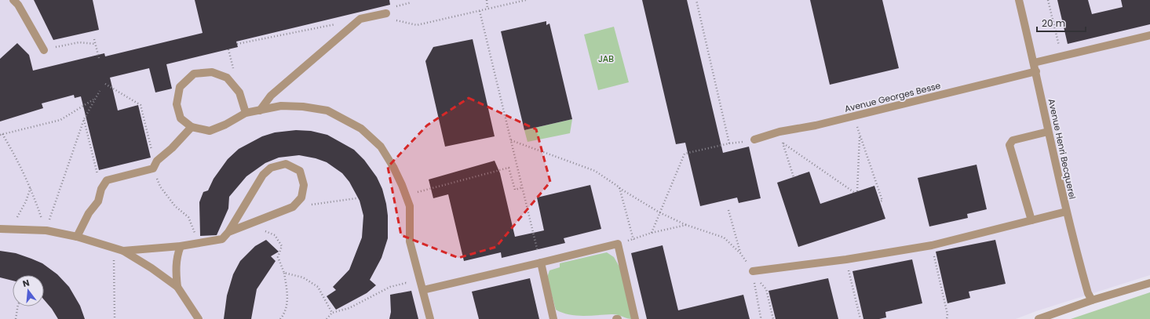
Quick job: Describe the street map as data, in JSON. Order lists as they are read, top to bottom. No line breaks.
{"streets":{"street":["Avenue Georges Besse","Avenue Henri Becquerel"]},"crossings":[["Avenue Georges Besse","Avenue Henri Becquerel"]],"parks":["JAB"],"scale_bar":"20 m","north":"top"}
